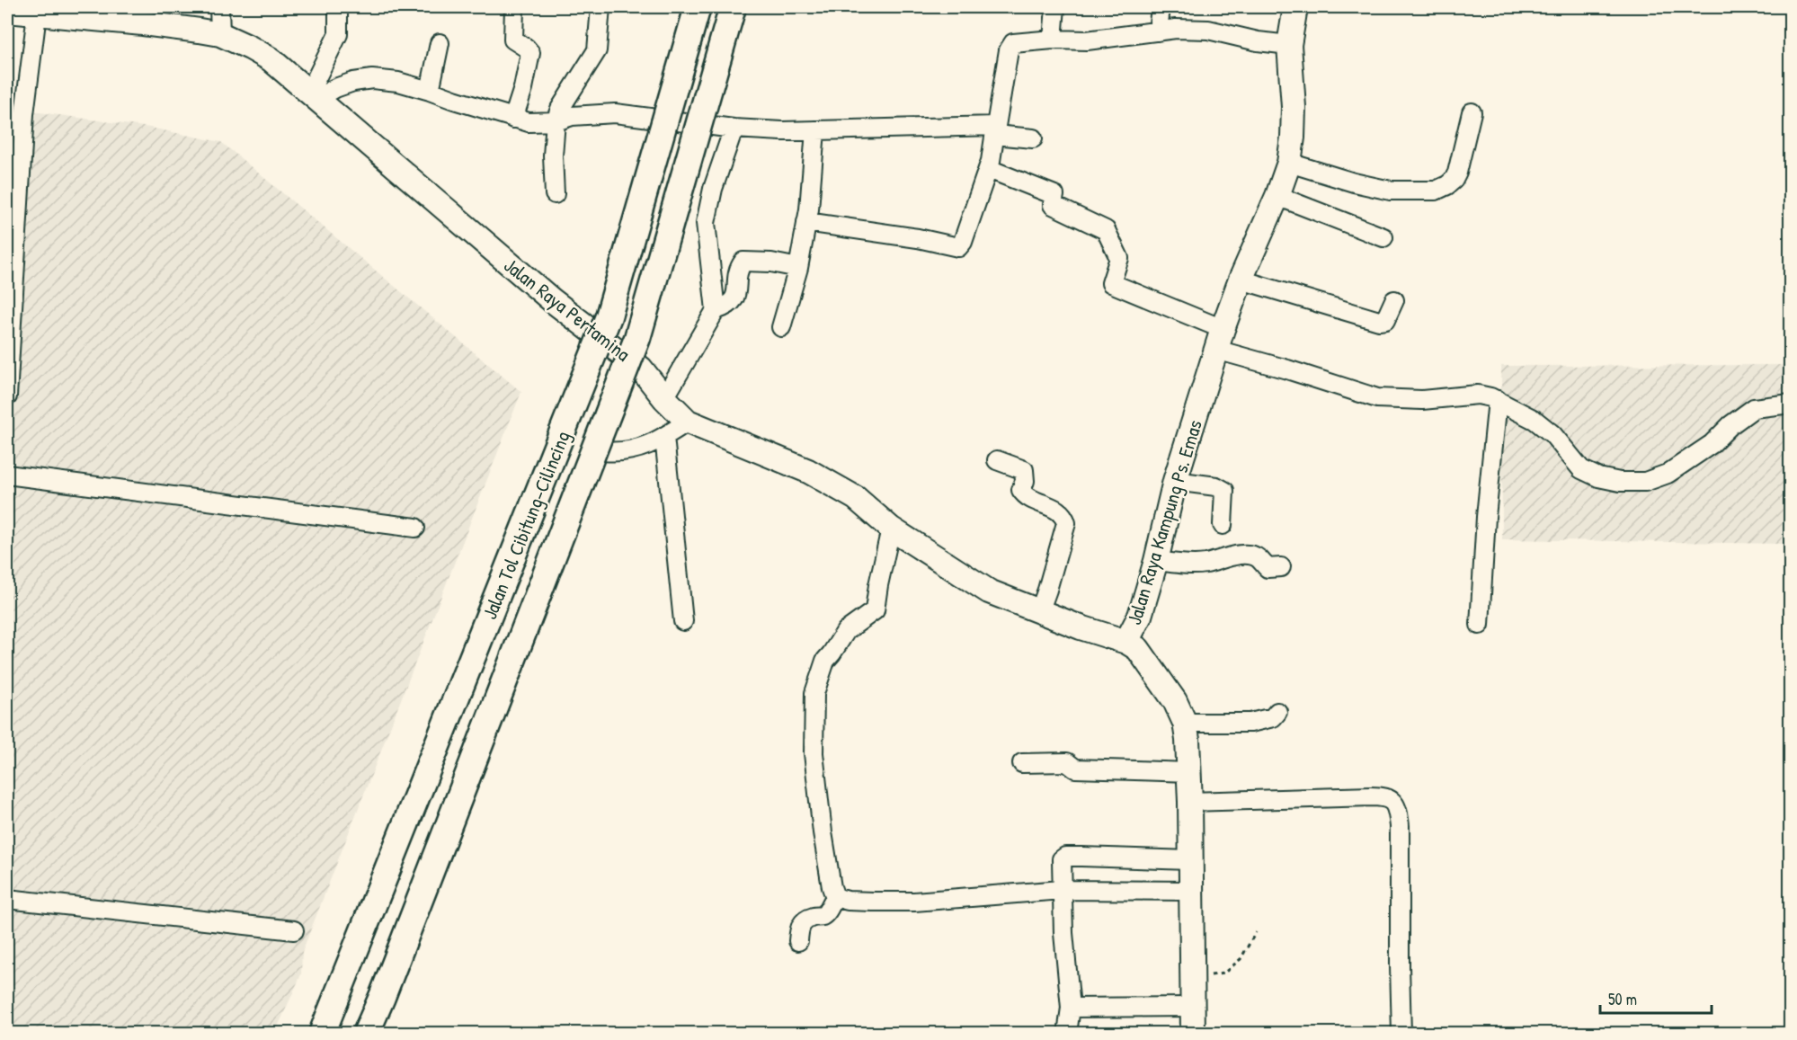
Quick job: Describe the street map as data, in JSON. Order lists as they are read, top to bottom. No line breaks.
{"streets":{"highway":["Jalan Tol Cibitung–Cilincing"],"main road":["Jalan Raya Pertamina","Jalan Raya Kampung Ps. Emas"]},"crossings":[["Jalan Raya Pertamina","Jalan Raya Kampung Ps. Emas"]],"scale_bar":"50 m"}
